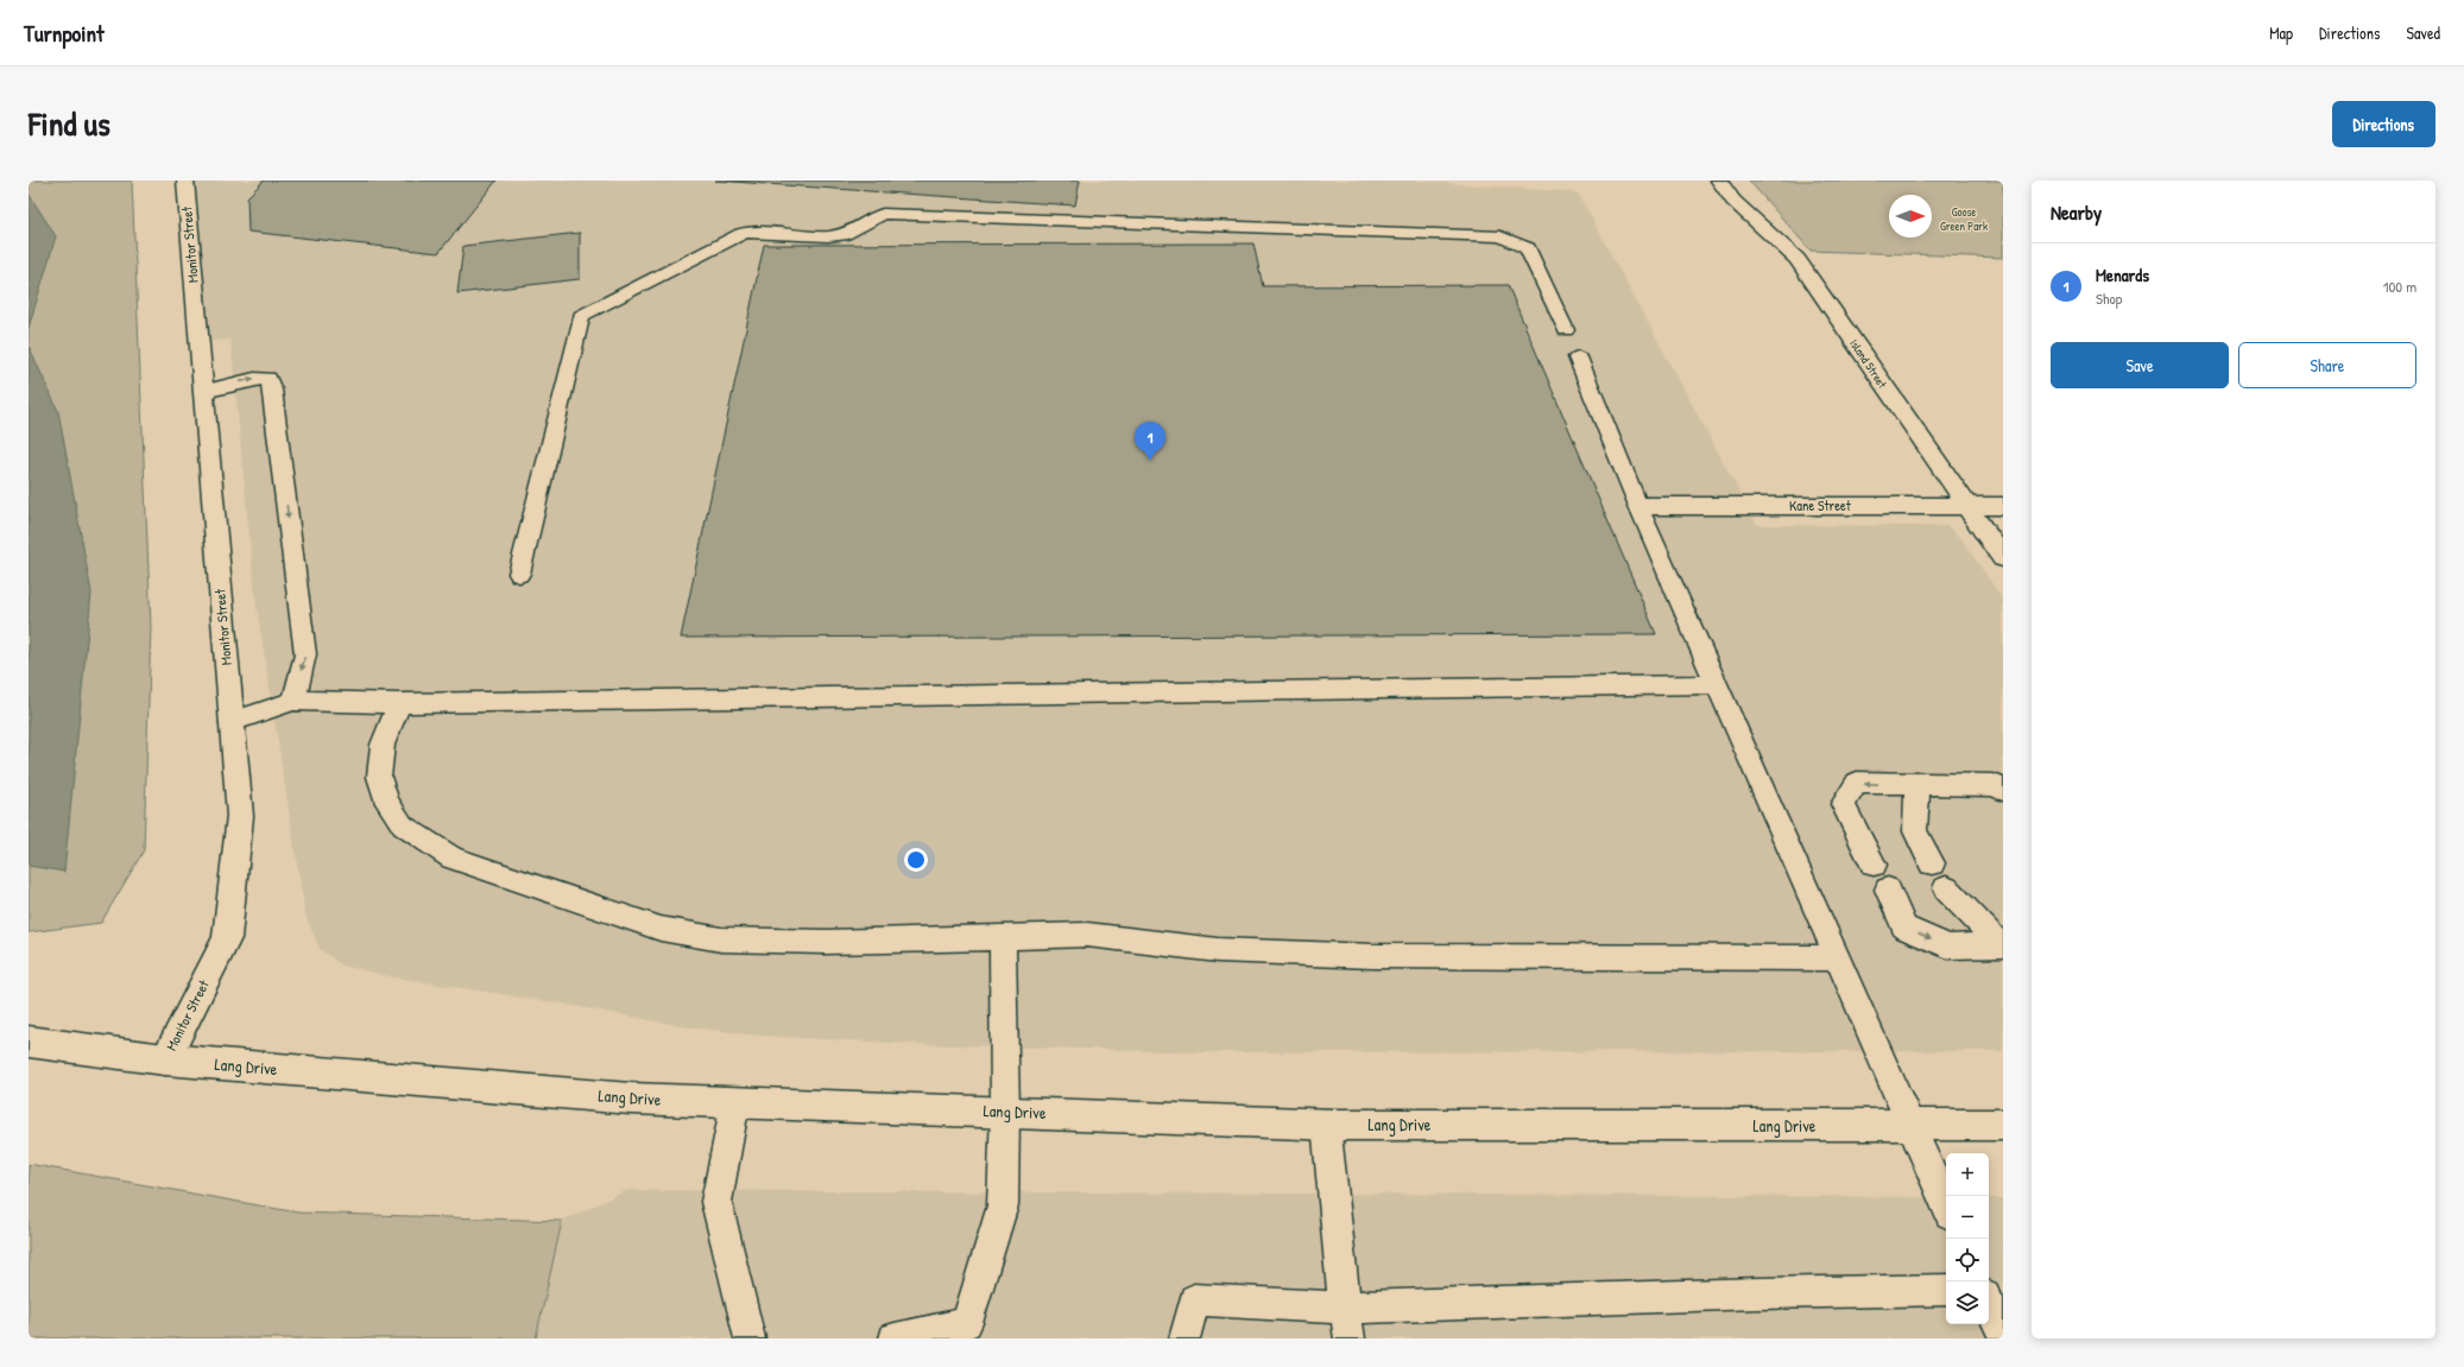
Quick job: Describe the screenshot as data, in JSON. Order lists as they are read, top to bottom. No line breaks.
{"streets":{"street":["Monitor Street","Island Street","Kane Street","Lang Drive"]},"crossings":[["Monitor Street","Lang Drive"],["Island Street","Kane Street"]],"parks":["Goose Green Park"],"north":"right","page":{"header":"Turnpoint","nav":["Map","Directions","Saved"],"title":"Find us","buttons":["Directions",["Save","Share"]],"heading":"Nearby","list":[{"mark":"1","name":"Menards","note":"Shop","value":"100 m"}],"pins":"1","map_buttons":["+","−"]}}
